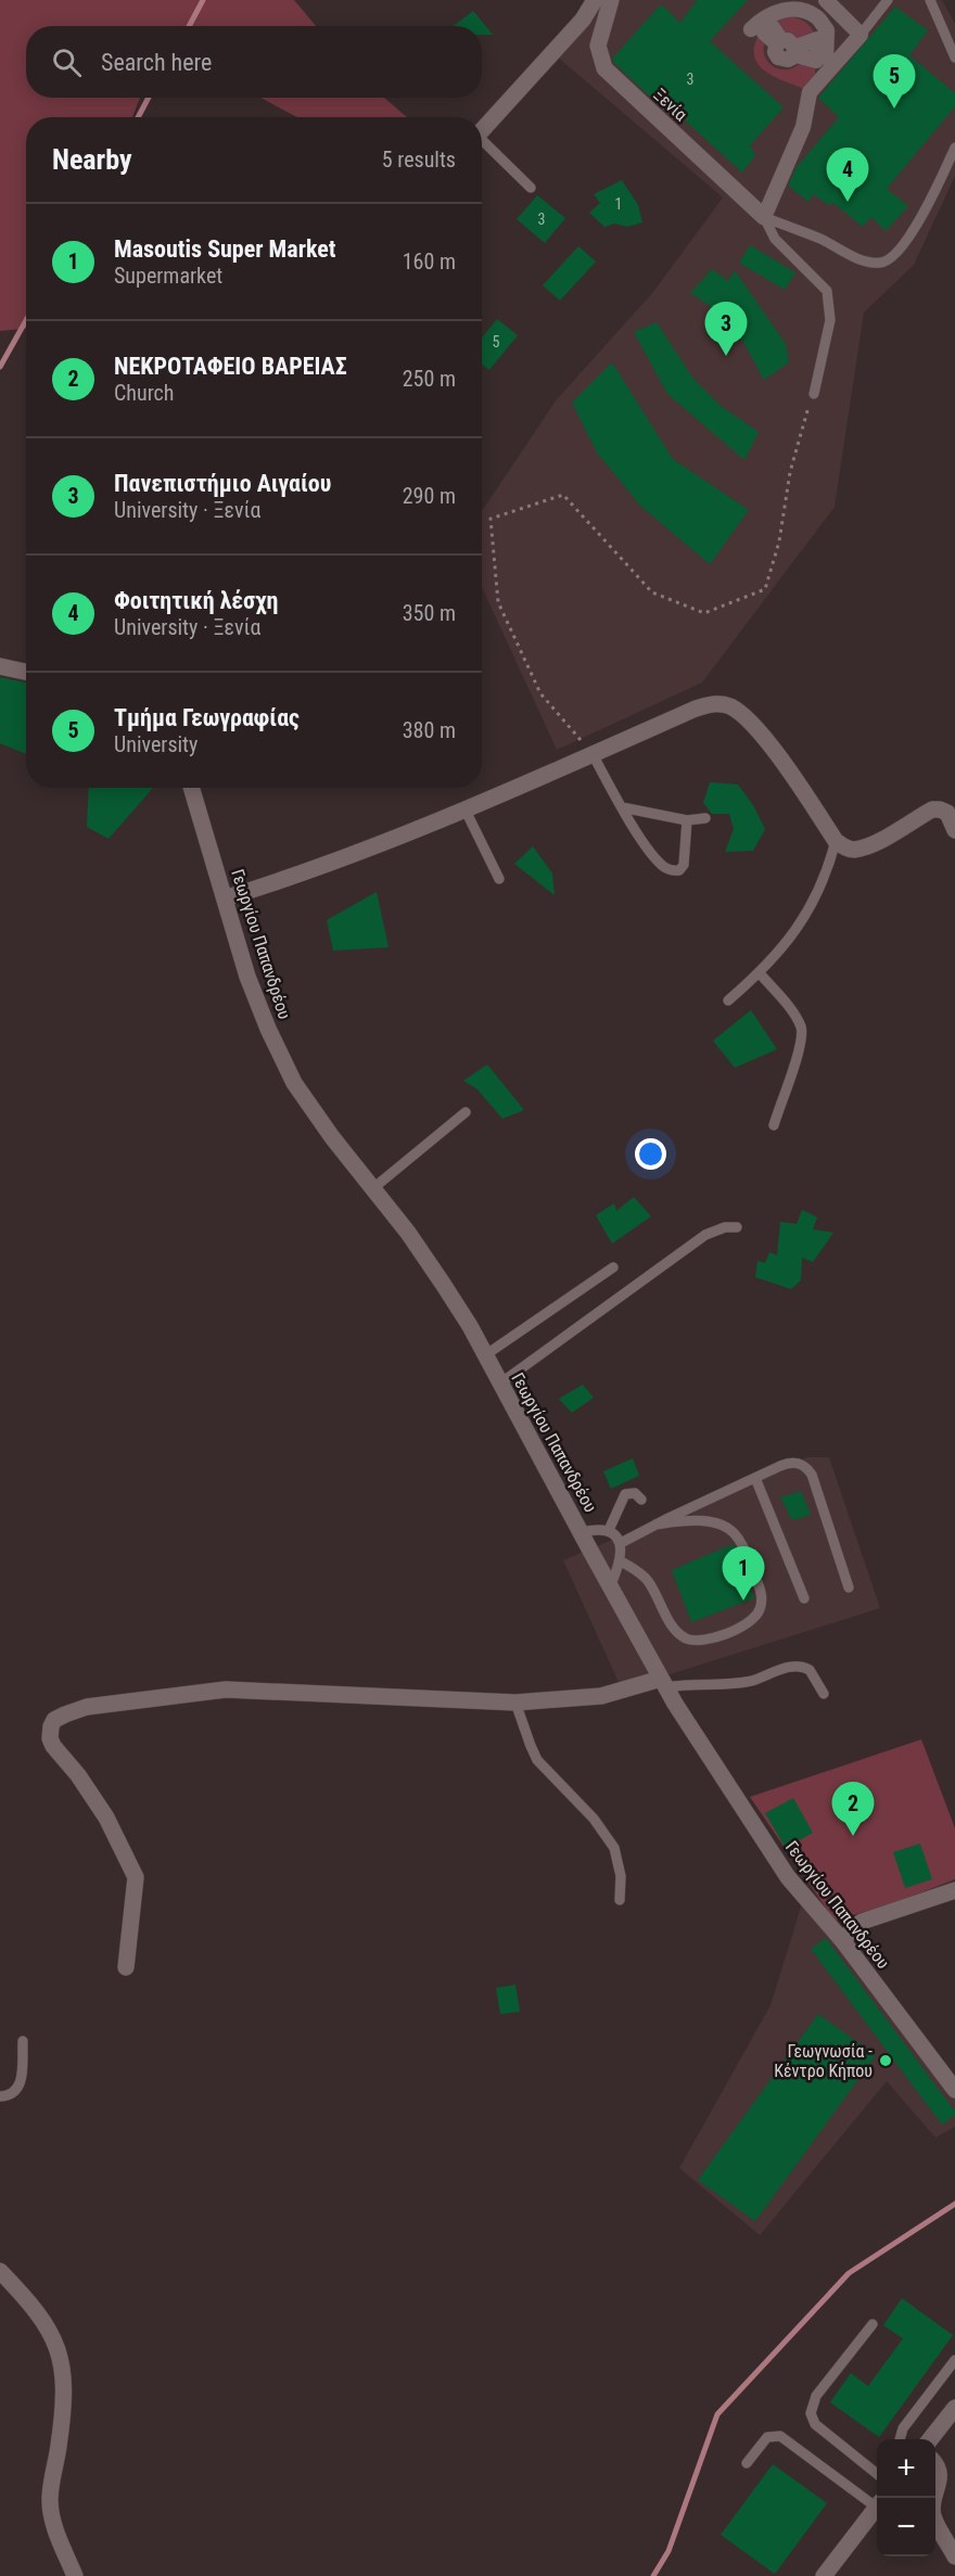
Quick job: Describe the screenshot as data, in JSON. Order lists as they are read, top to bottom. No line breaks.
{"streets":{"street":["Ξενία","Γεωργίου Παπανδρέου"]},"places":["Γεωγνωσία - Κέντρο Κήπου"],"house_numbers":["3","1","3","5"],"page":{"search":"Search here","pins":["5","4","3","1","2"],"heading":["Nearby","5 results"],"list":[{"mark":"1","name":"Masoutis Super Market","note":"Supermarket","value":"160 m"},{"mark":"2","name":"ΝΕΚΡΟΤΑΦΕΙΟ ΒΑΡΕΙΑΣ","note":"Church","value":"250 m"},{"mark":"3","name":"Πανεπιστήμιο Αιγαίου","note":"University · Ξενία","value":"290 m"},{"mark":"4","name":"Φοιτητική λέσχη","note":"University · Ξενία","value":"350 m"},{"mark":"5","name":"Τμήμα Γεωγραφίας","note":"University","value":"380 m"}],"map_buttons":["+","−"]}}
